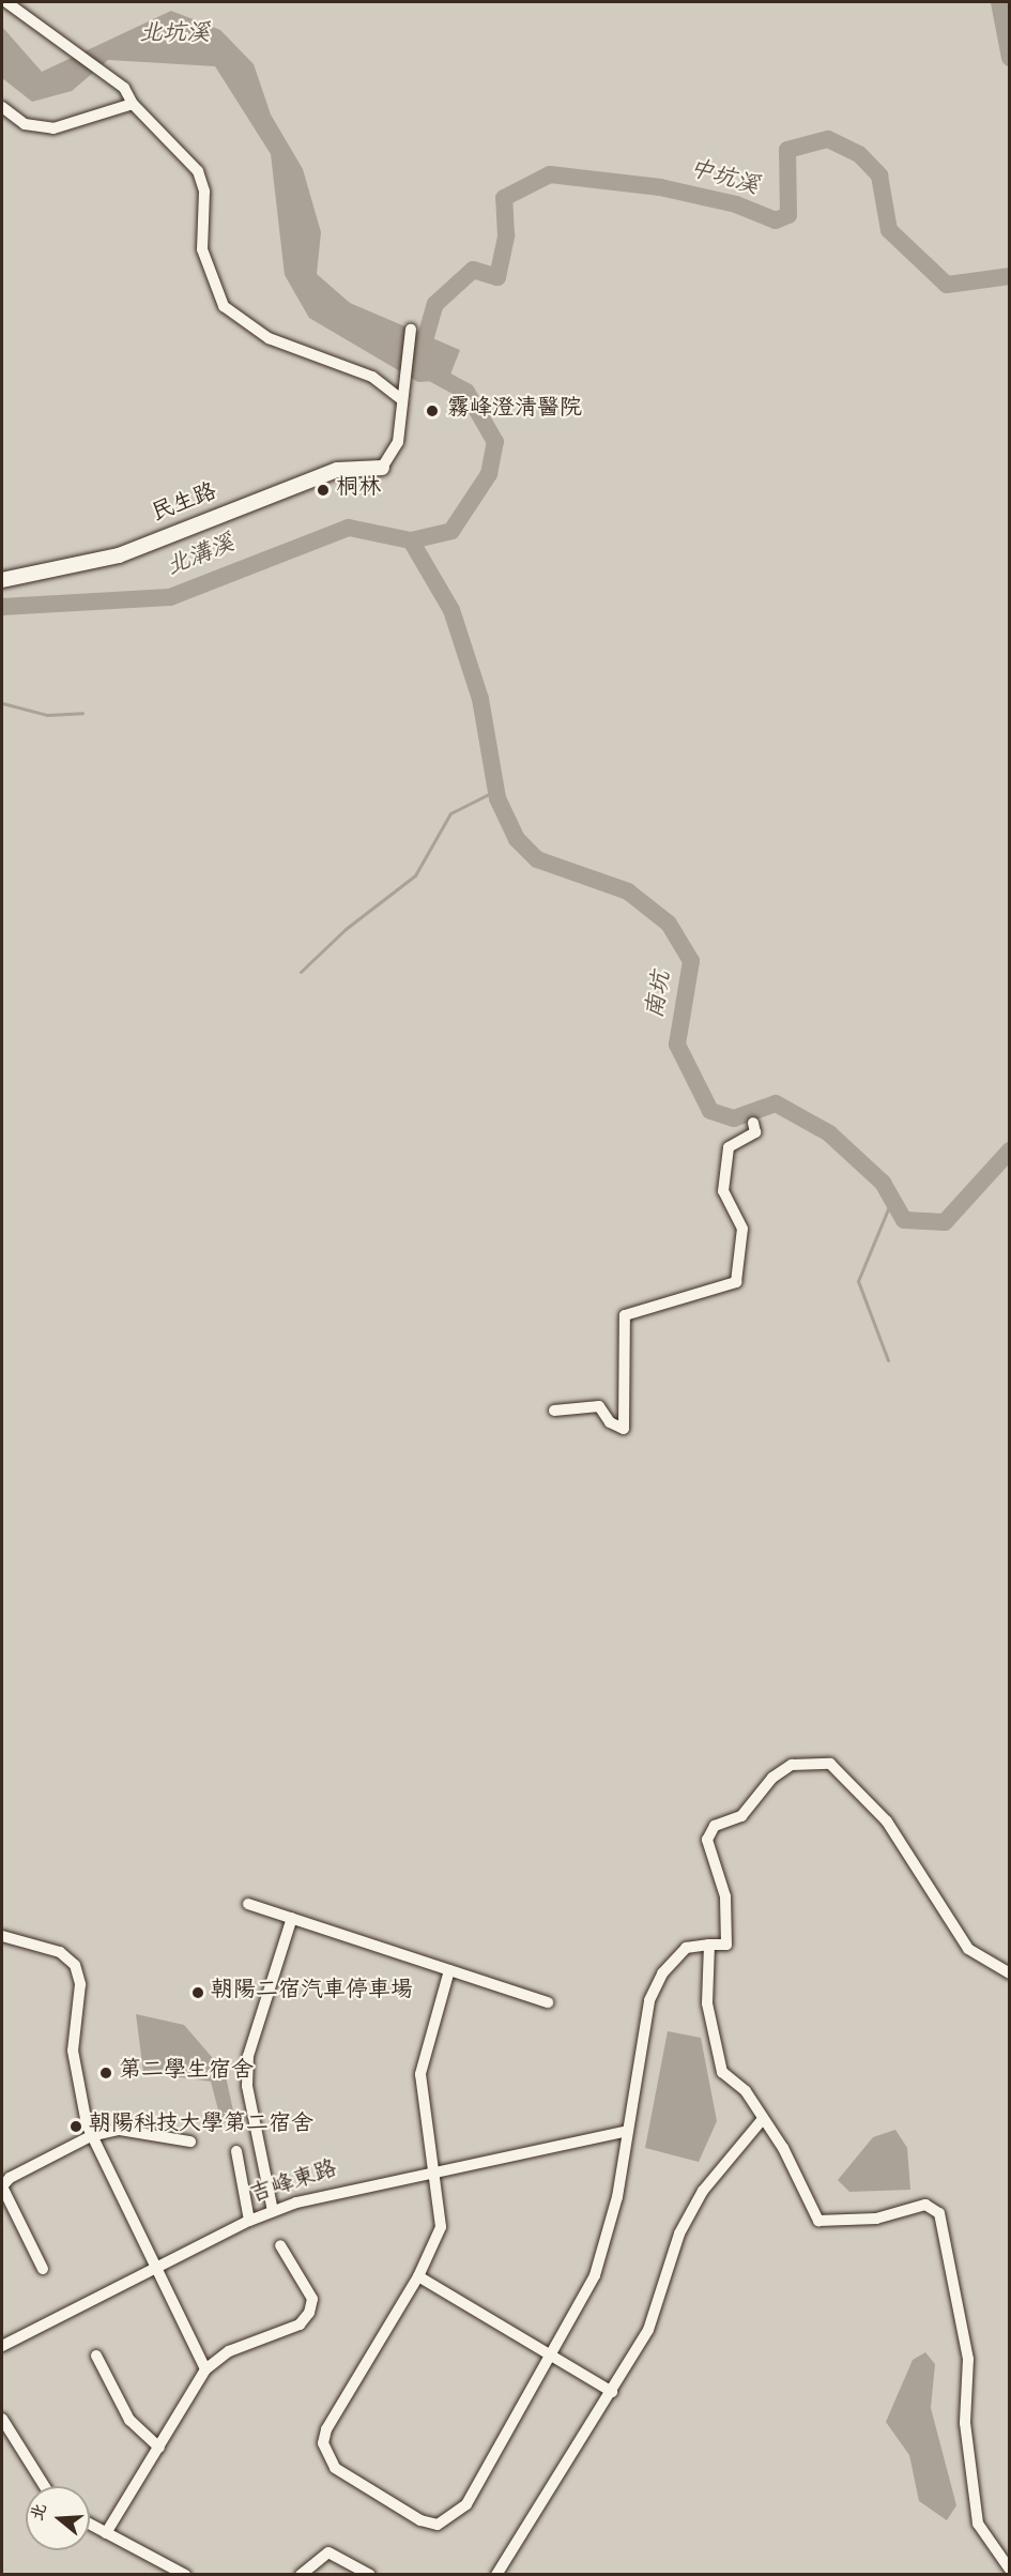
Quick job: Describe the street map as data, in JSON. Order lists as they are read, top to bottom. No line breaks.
{"streets":{"street":["民生路","吉峰東路"]},"water":["北坑溪","中坑溪","北溝溪","南坑"],"places":["霧峰澄清醫院","桐林","朝陽二宿汽車停車場","第二學生宿舍","朝陽科技大學第二宿舍"],"north":"left"}
